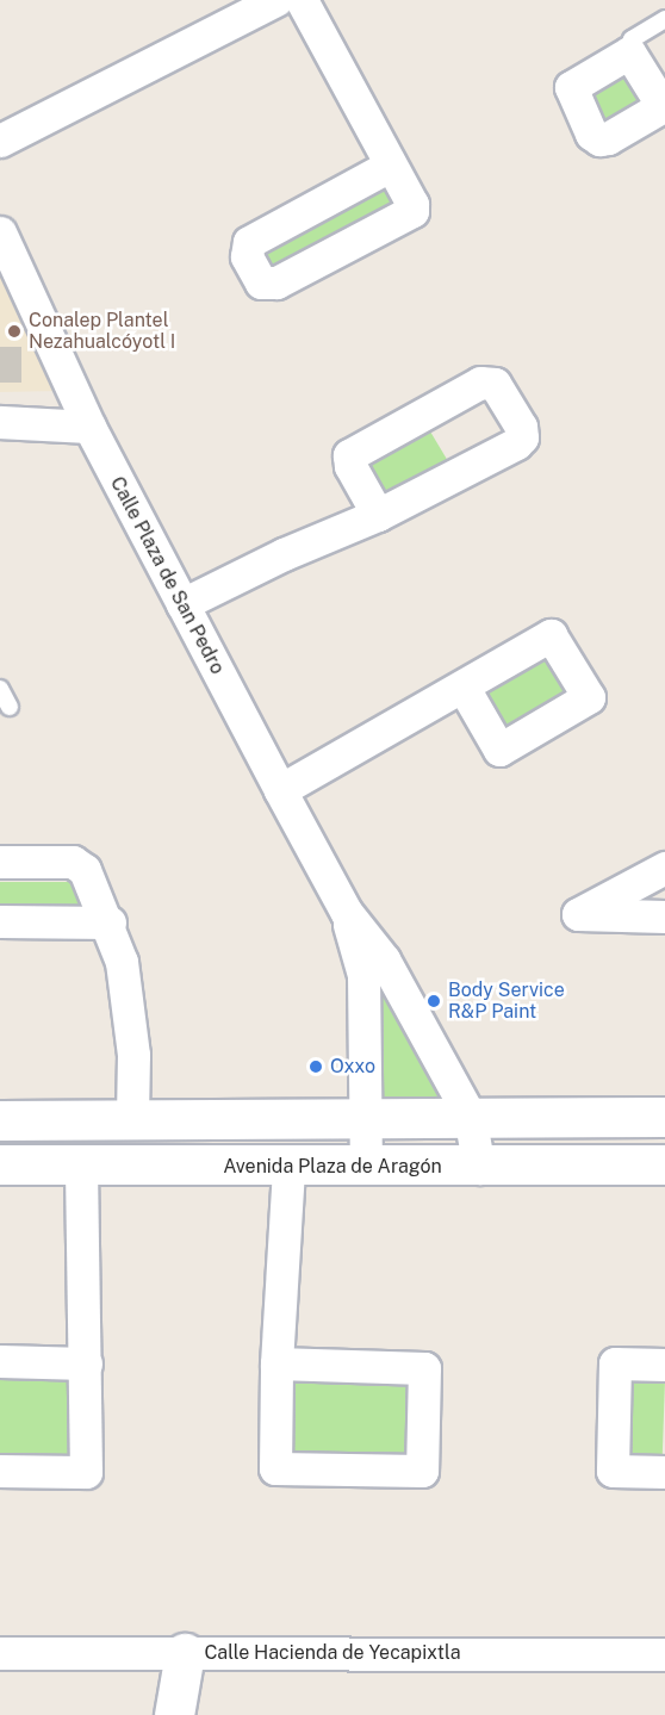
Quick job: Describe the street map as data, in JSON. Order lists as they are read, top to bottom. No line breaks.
{"streets":{"street":["Calle Plaza de San Pedro","Avenida Plaza de Aragón","Calle Hacienda de Yecapixtla"]},"crossings":[["Calle Plaza de San Pedro","Avenida Plaza de Aragón"]],"places":["Conalep Plantel Nezahualcóyotl I","Body Service R&P Paint","Oxxo"]}
